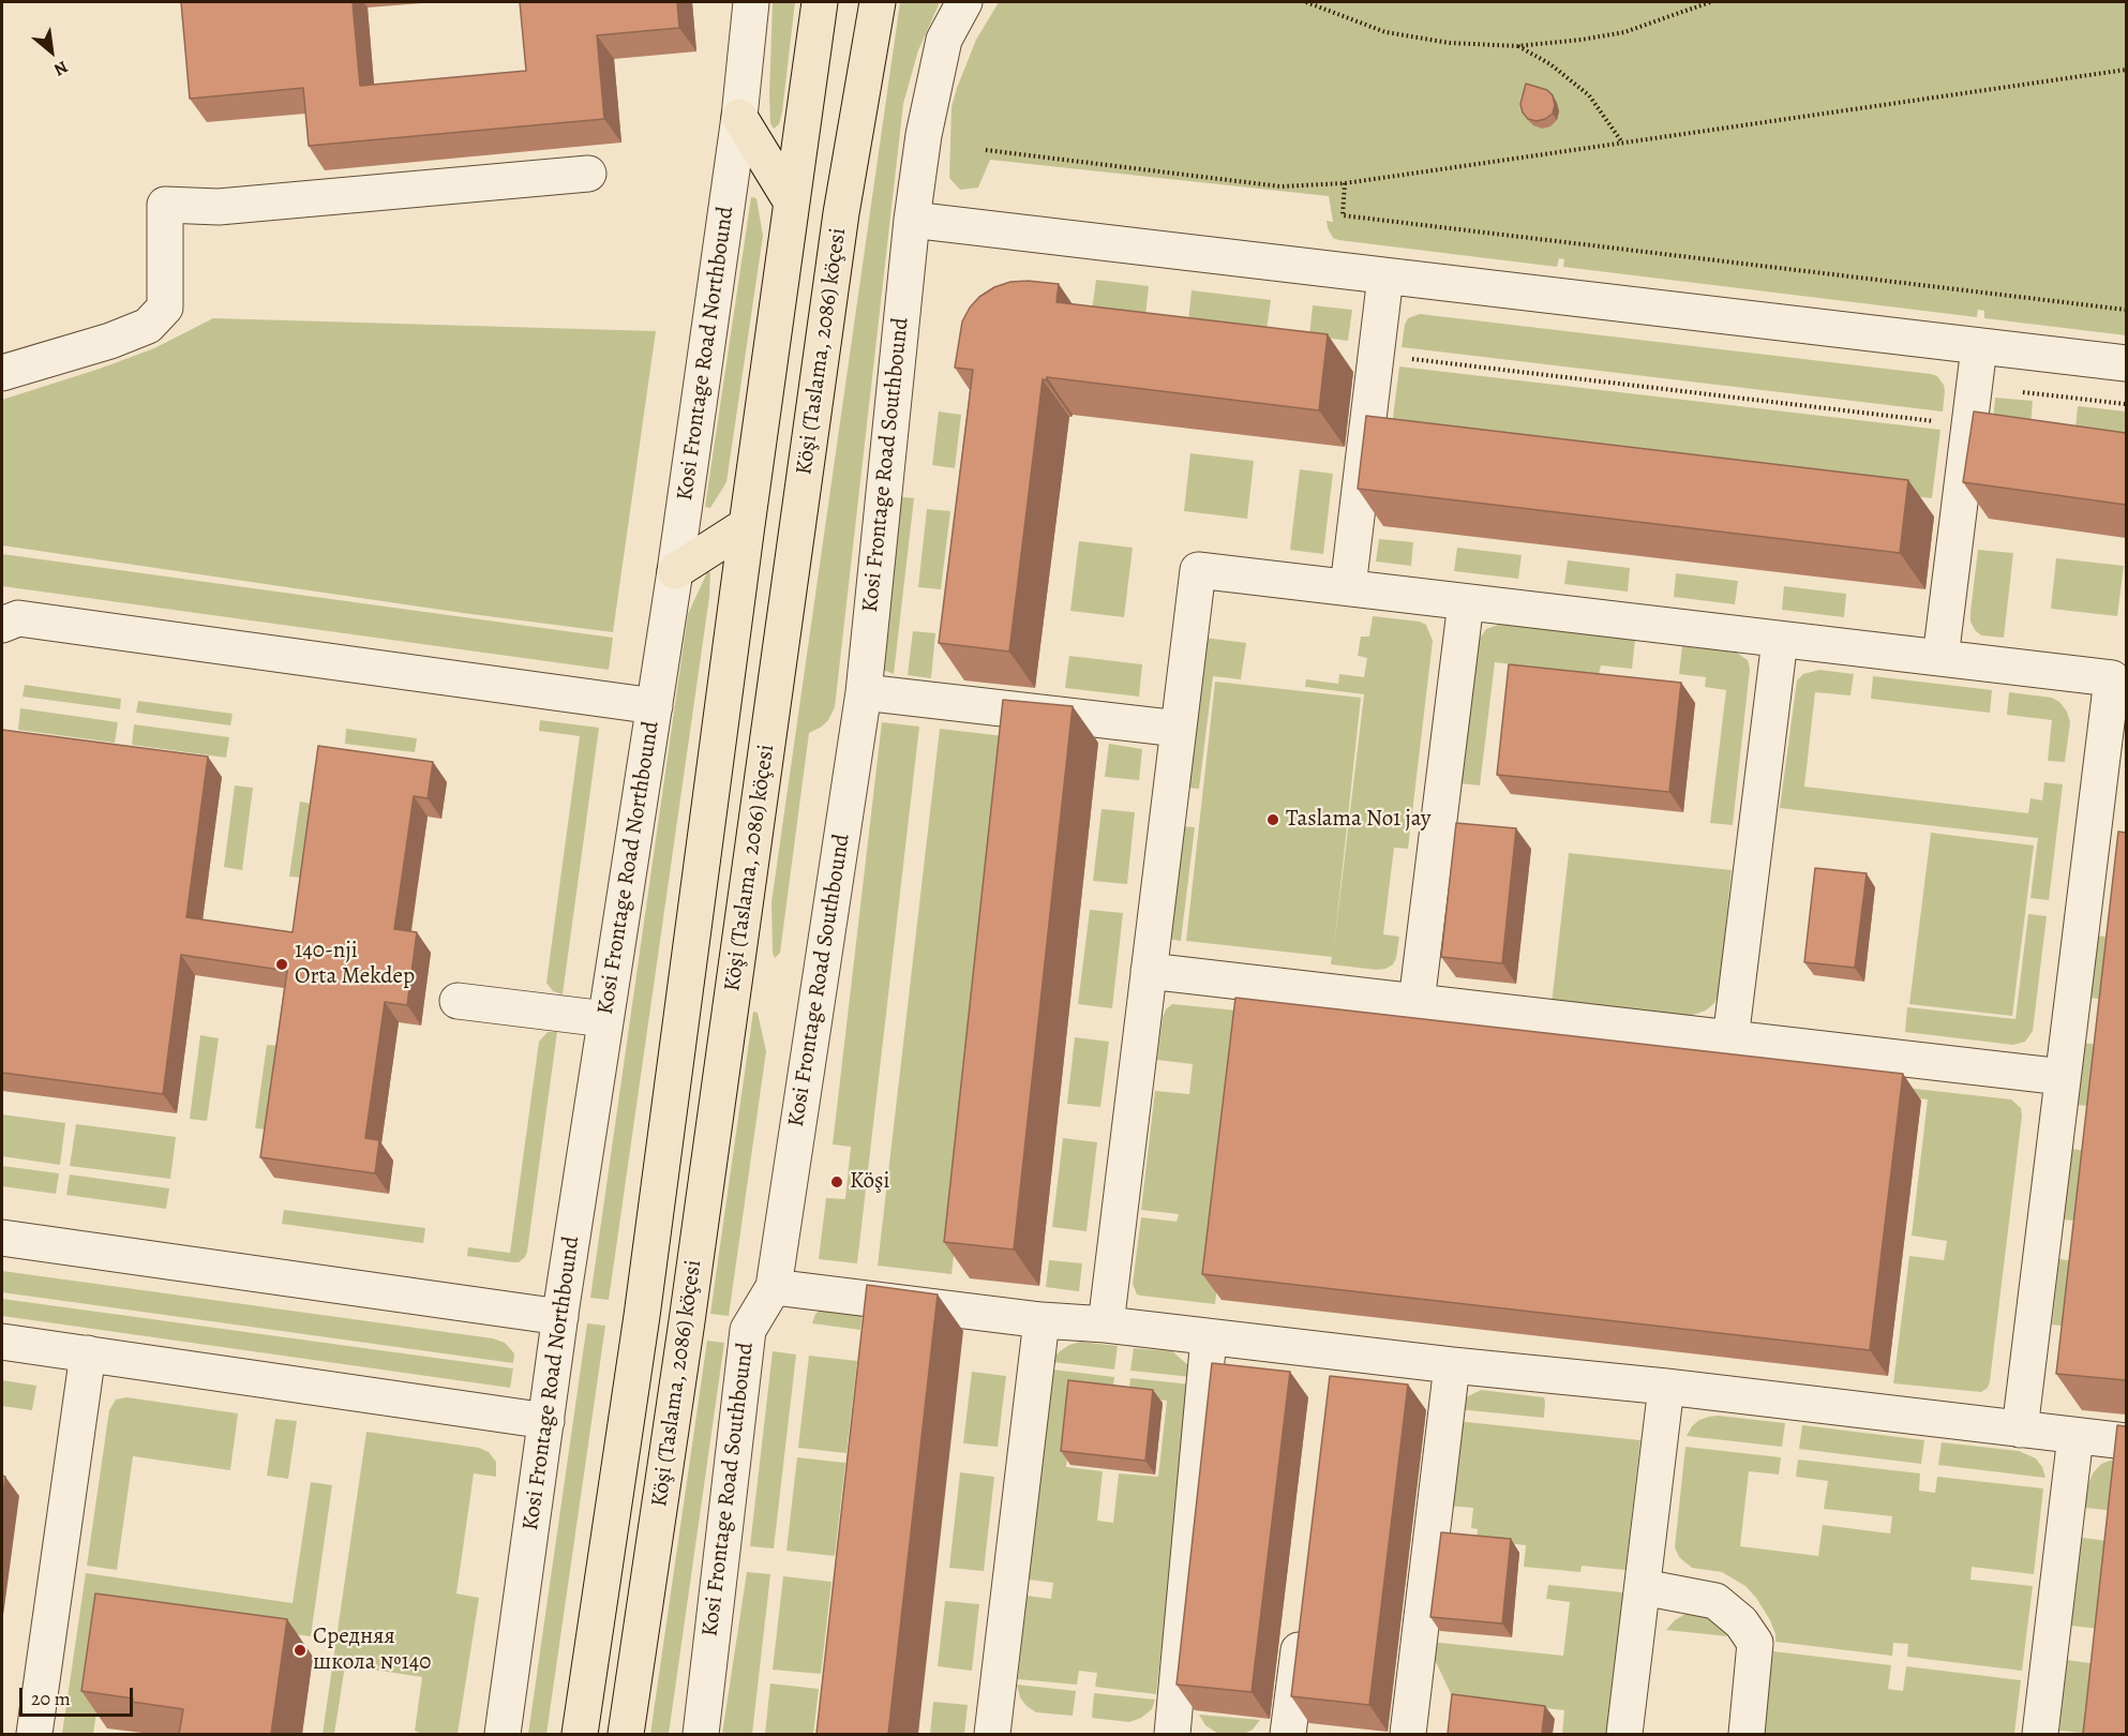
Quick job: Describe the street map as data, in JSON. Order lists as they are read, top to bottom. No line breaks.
{"streets":{"main road":["Köşi (Taslama, 2086) köçesi"],"street":["Kosi Frontage Road Northbound","Kosi Frontage Road Southbound"]},"places":["Taslama No1 jay","140-nji Orta Mekdep","Köşi","Средняя школа №140"],"scale_bar":"20 m","north":"bottom right"}
